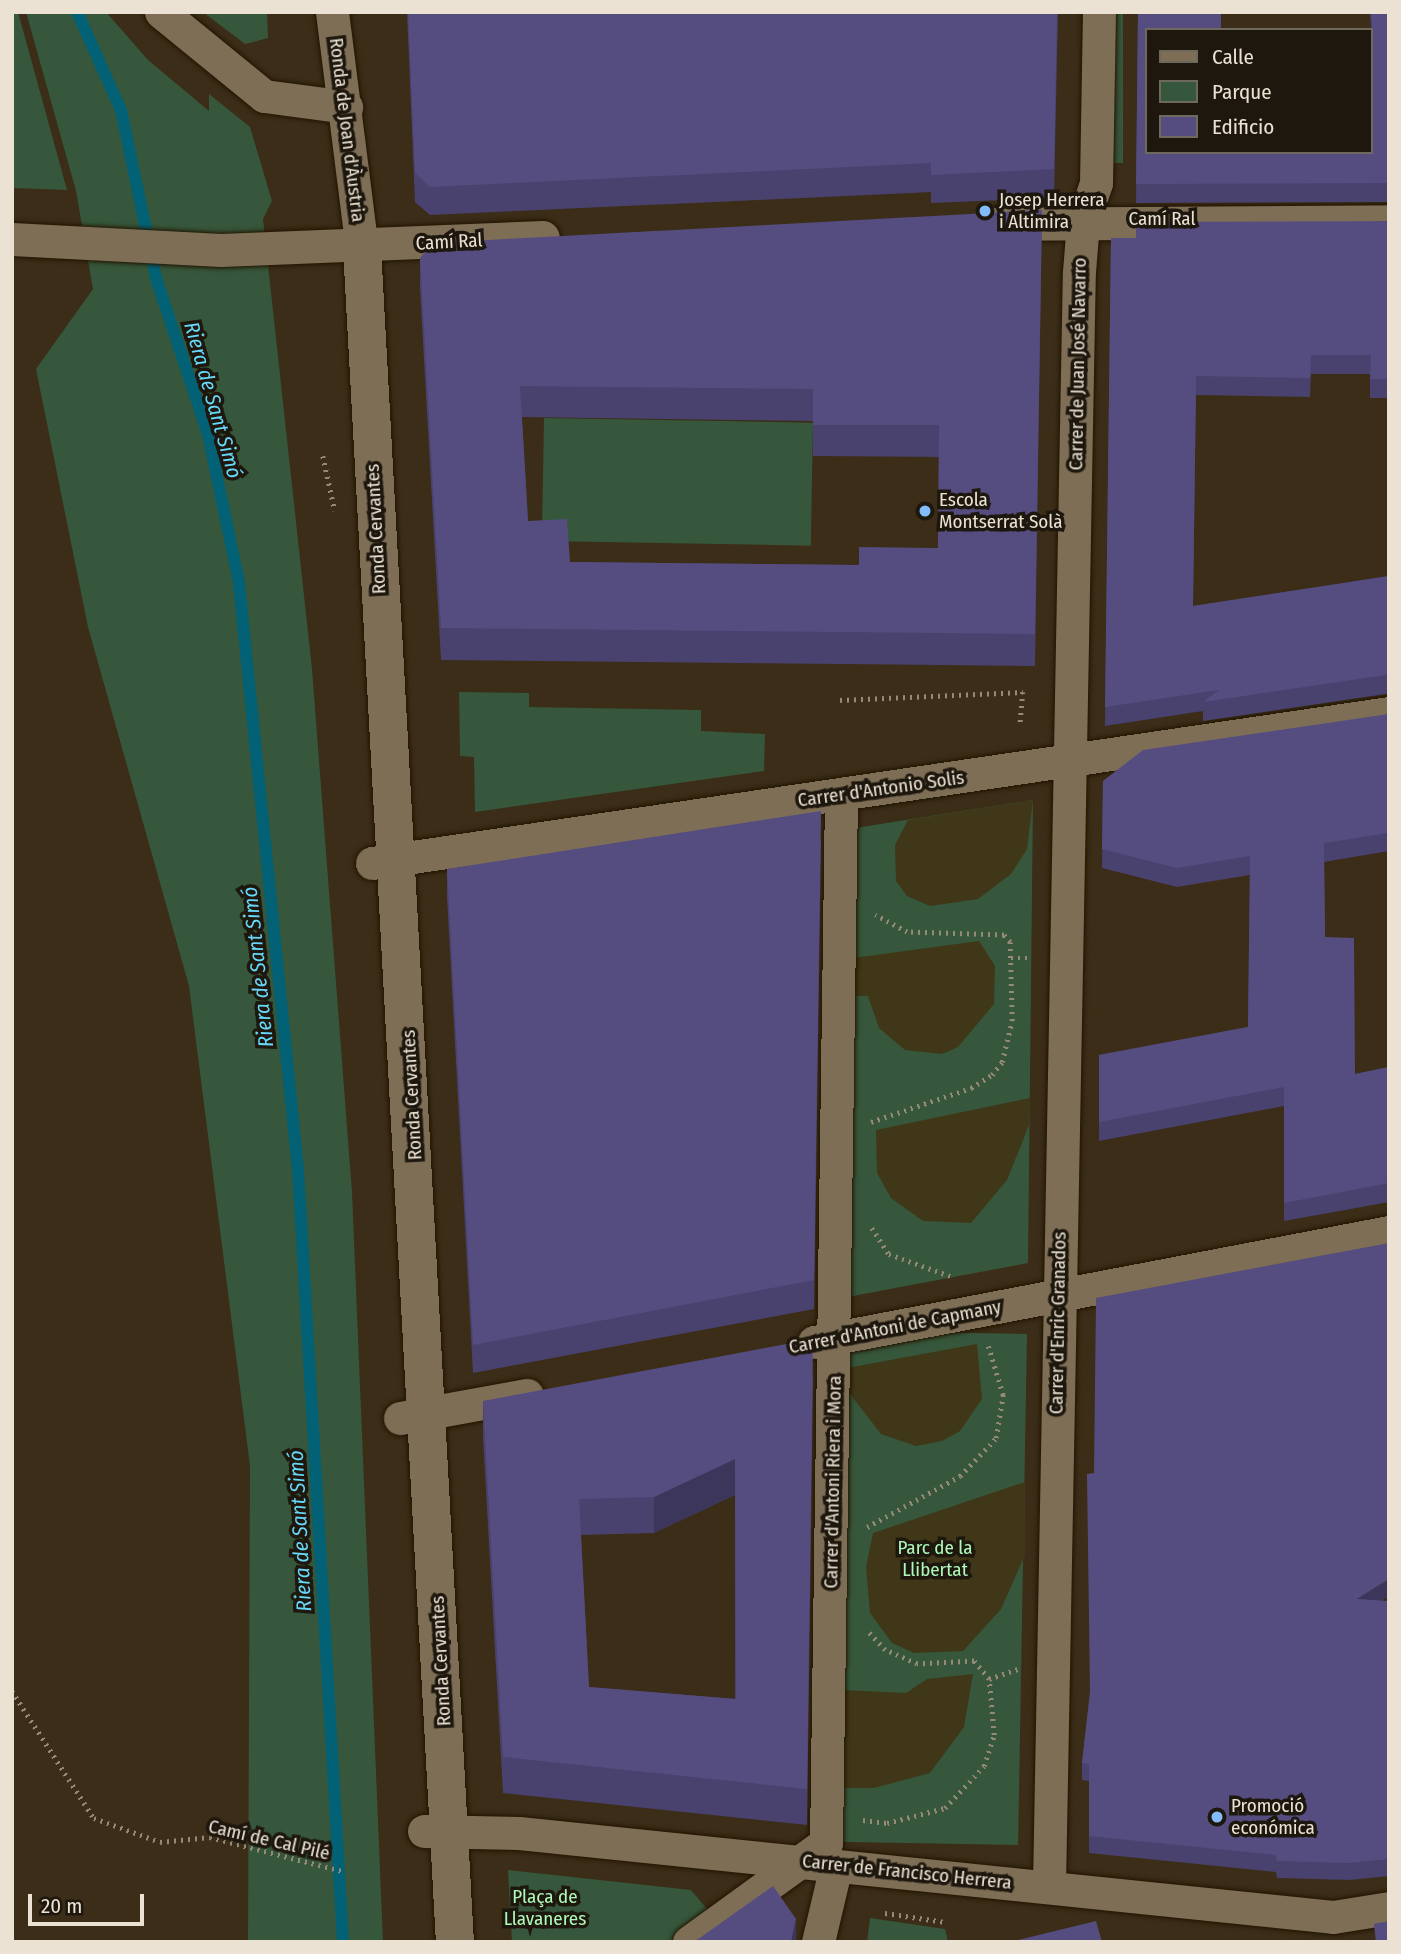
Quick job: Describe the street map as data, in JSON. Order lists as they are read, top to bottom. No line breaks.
{"streets":{"street":["Ronda de Joan d'Àustria","Camí Ral","Carrer de Juan José Navarro","Ronda Cervantes","Carrer d'Antonio Solis","Carrer d'Enric Granados","Carrer d'Antoni de Capmany","Carrer d'Antoni Riera i Mora","Carrer de Francisco Herrera"],"path":["Camí de Cal Pilé"]},"crossings":[["Ronda de Joan d'Àustria","Camí Ral"],["Ronda de Joan d'Àustria","Ronda Cervantes"],["Camí Ral","Carrer de Juan José Navarro"],["Camí Ral","Ronda Cervantes"],["Carrer de Juan José Navarro","Carrer d'Antonio Solis"],["Carrer de Juan José Navarro","Carrer d'Enric Granados"],["Ronda Cervantes","Carrer d'Antonio Solis"],["Ronda Cervantes","Carrer de Francisco Herrera"],["Carrer d'Antonio Solis","Carrer d'Enric Granados"],["Carrer d'Antonio Solis","Carrer d'Antoni Riera i Mora"],["Carrer d'Enric Granados","Carrer d'Antoni de Capmany"],["Carrer d'Enric Granados","Carrer de Francisco Herrera"],["Carrer d'Antoni de Capmany","Carrer d'Antoni Riera i Mora"],["Carrer d'Antoni Riera i Mora","Carrer de Francisco Herrera"]],"water":["Riera de Sant Simó"],"parks":["Parc de la Llibertat","Plaça de Llavaneres"],"places":["Josep Herrera i Altimira","Escola Montserrat Solà","Promoció económica"],"legend":["Calle","Parque","Edificio"],"scale_bar":"20 m"}
